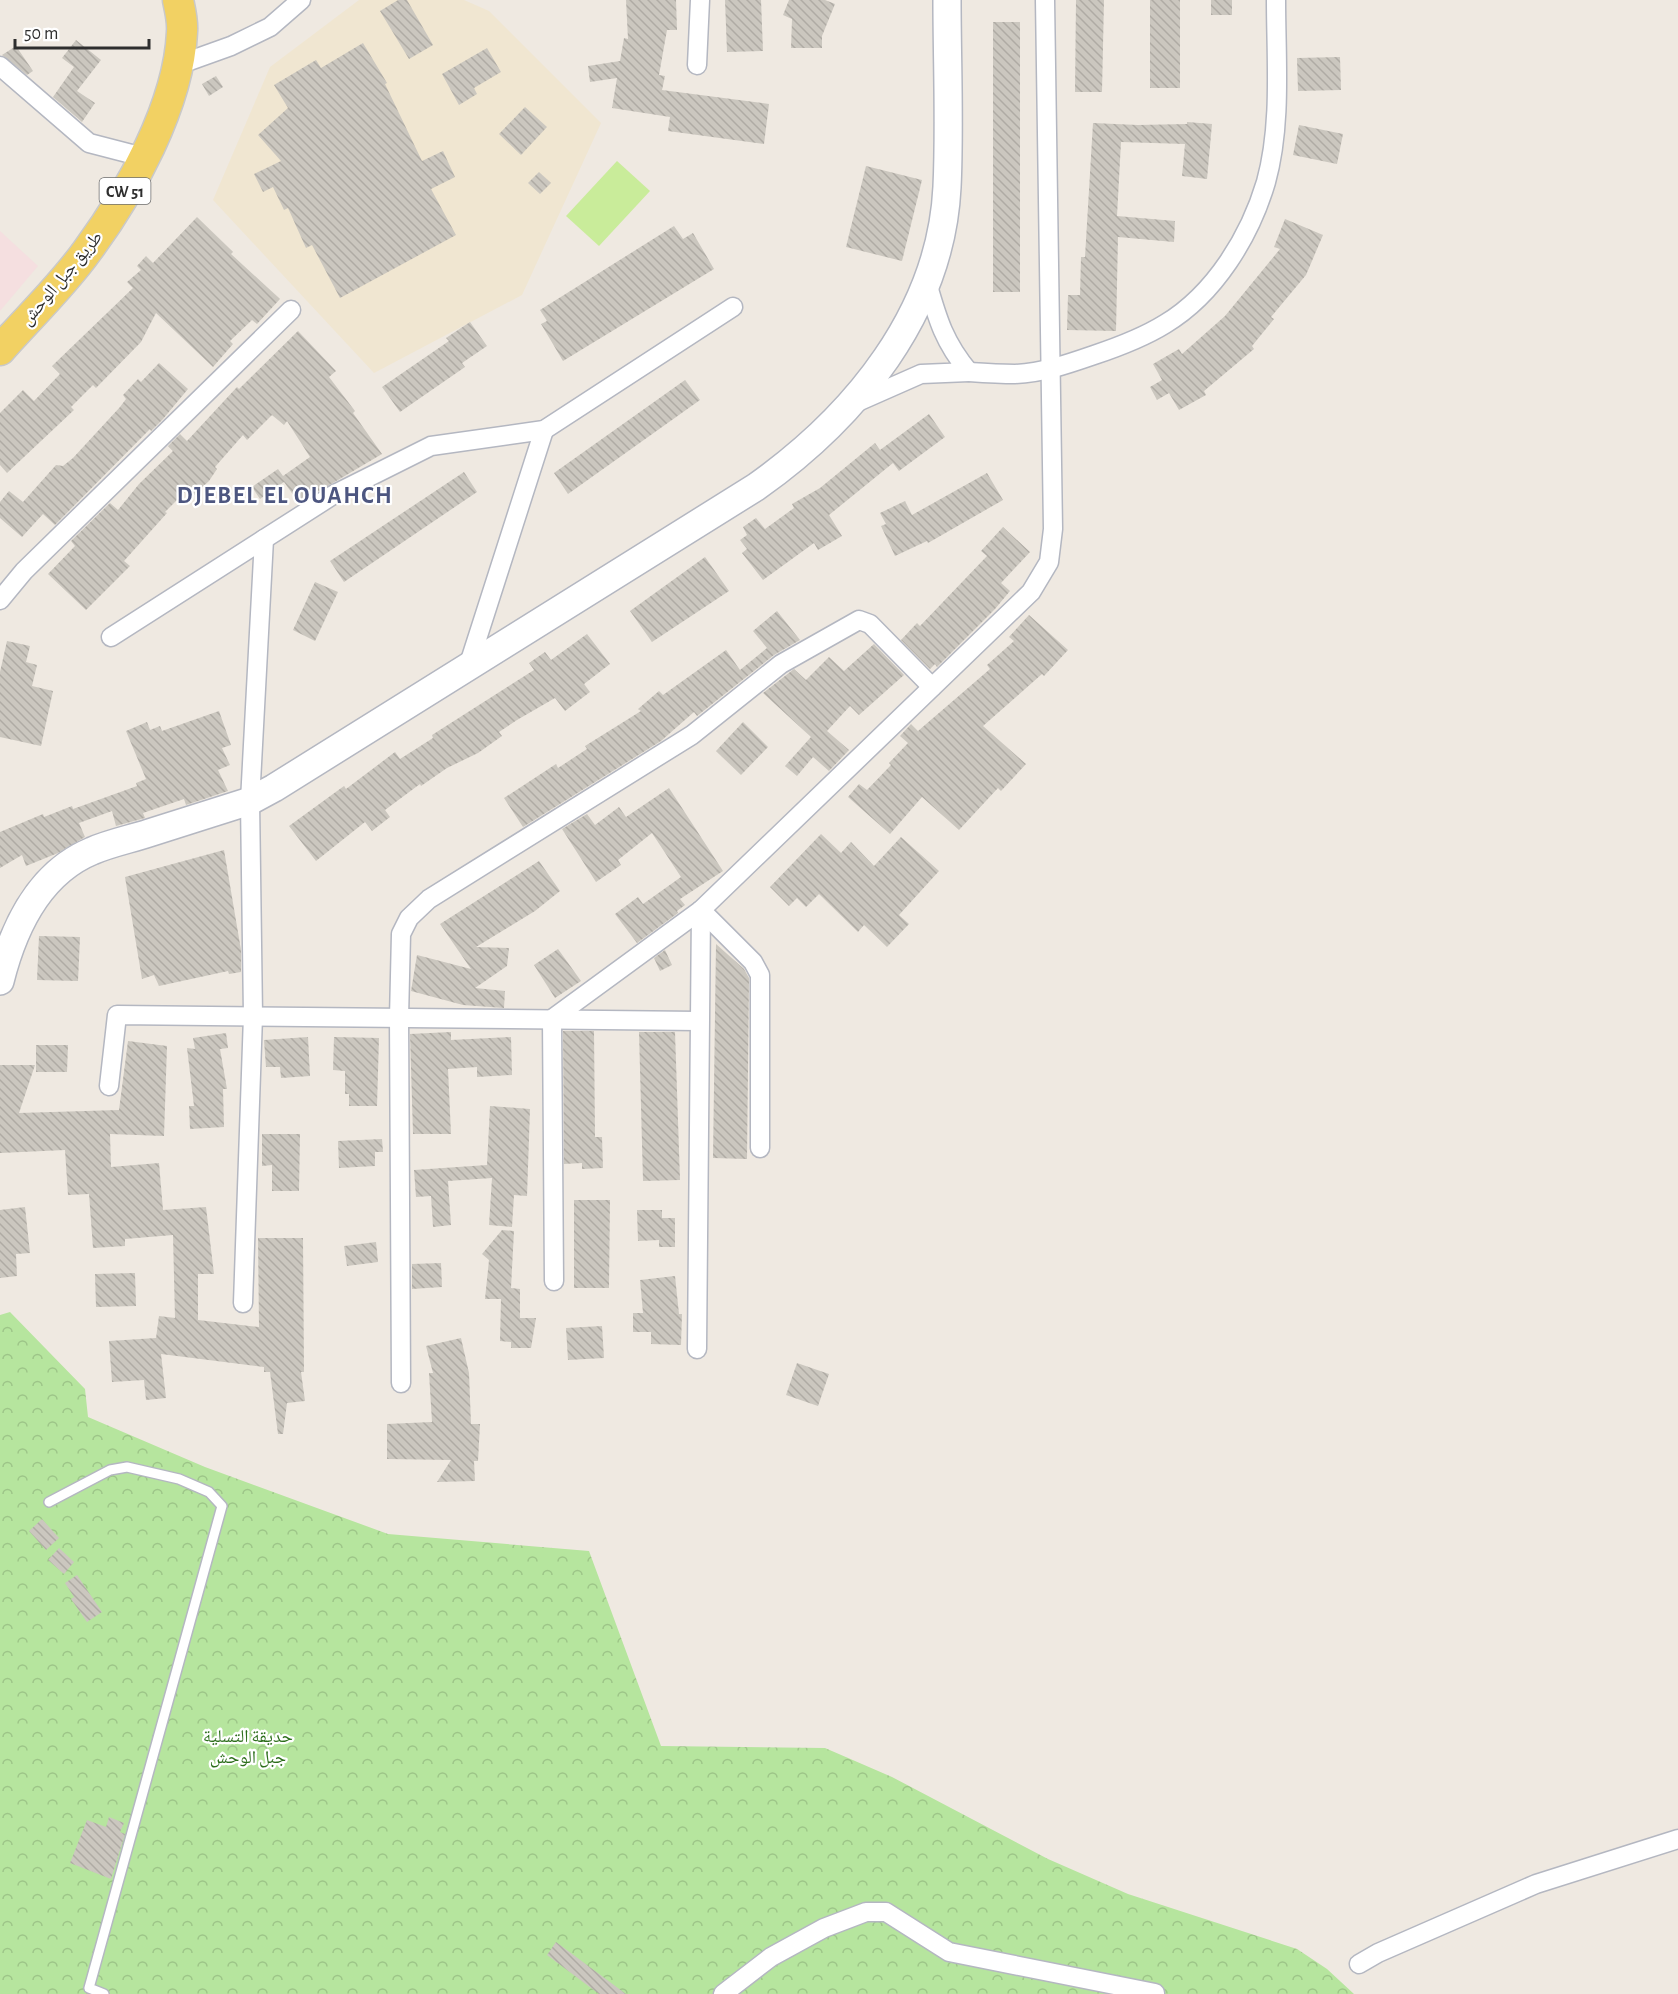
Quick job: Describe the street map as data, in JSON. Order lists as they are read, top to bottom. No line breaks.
{"streets":{"main road":["CW 51","طريق جبل الوحش"]},"districts":["DJEBEL EL OUAHCH"],"parks":["حديقة التسلية جبل الوحش"],"scale_bar":"50 m"}
